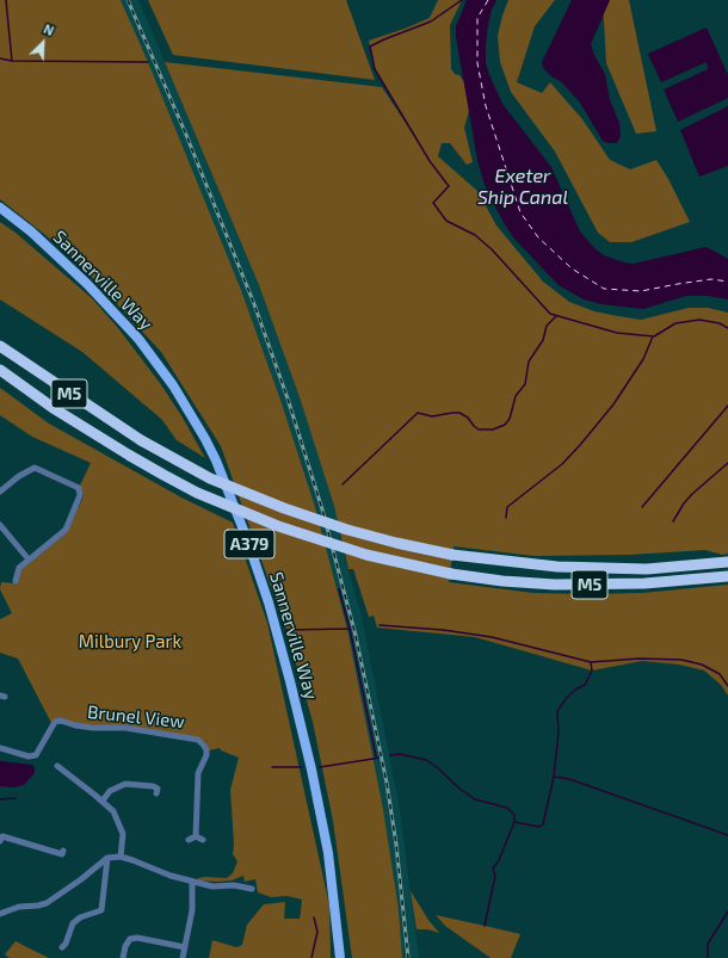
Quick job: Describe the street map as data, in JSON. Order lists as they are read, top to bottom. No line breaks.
{"streets":{"highway":["M5"],"main road":["Sannerville Way","A379"],"street":["Brunel View"]},"water":["Exeter Ship Canal"],"parks":["Milbury Park"],"north":"top right"}
